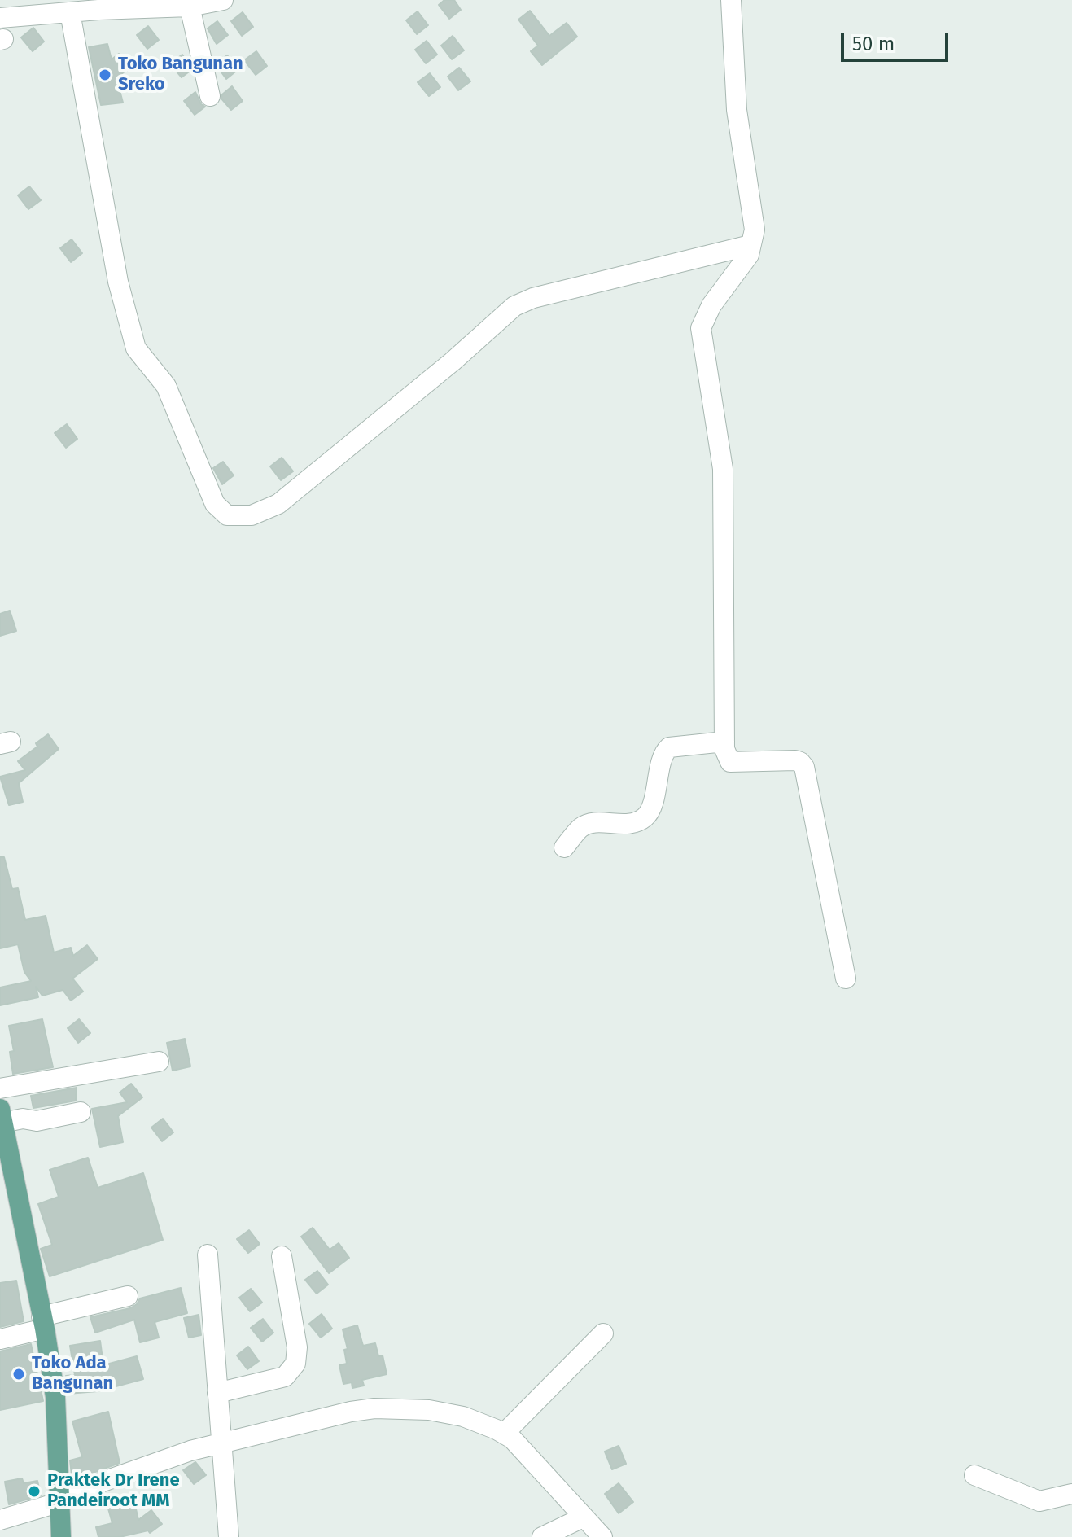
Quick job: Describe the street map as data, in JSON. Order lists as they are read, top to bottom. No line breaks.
{"places":["Toko Bangunan Sreko","Toko Ada Bangunan","Praktek Dr Irene Pandeiroot MM"],"scale_bar":"50 m"}
